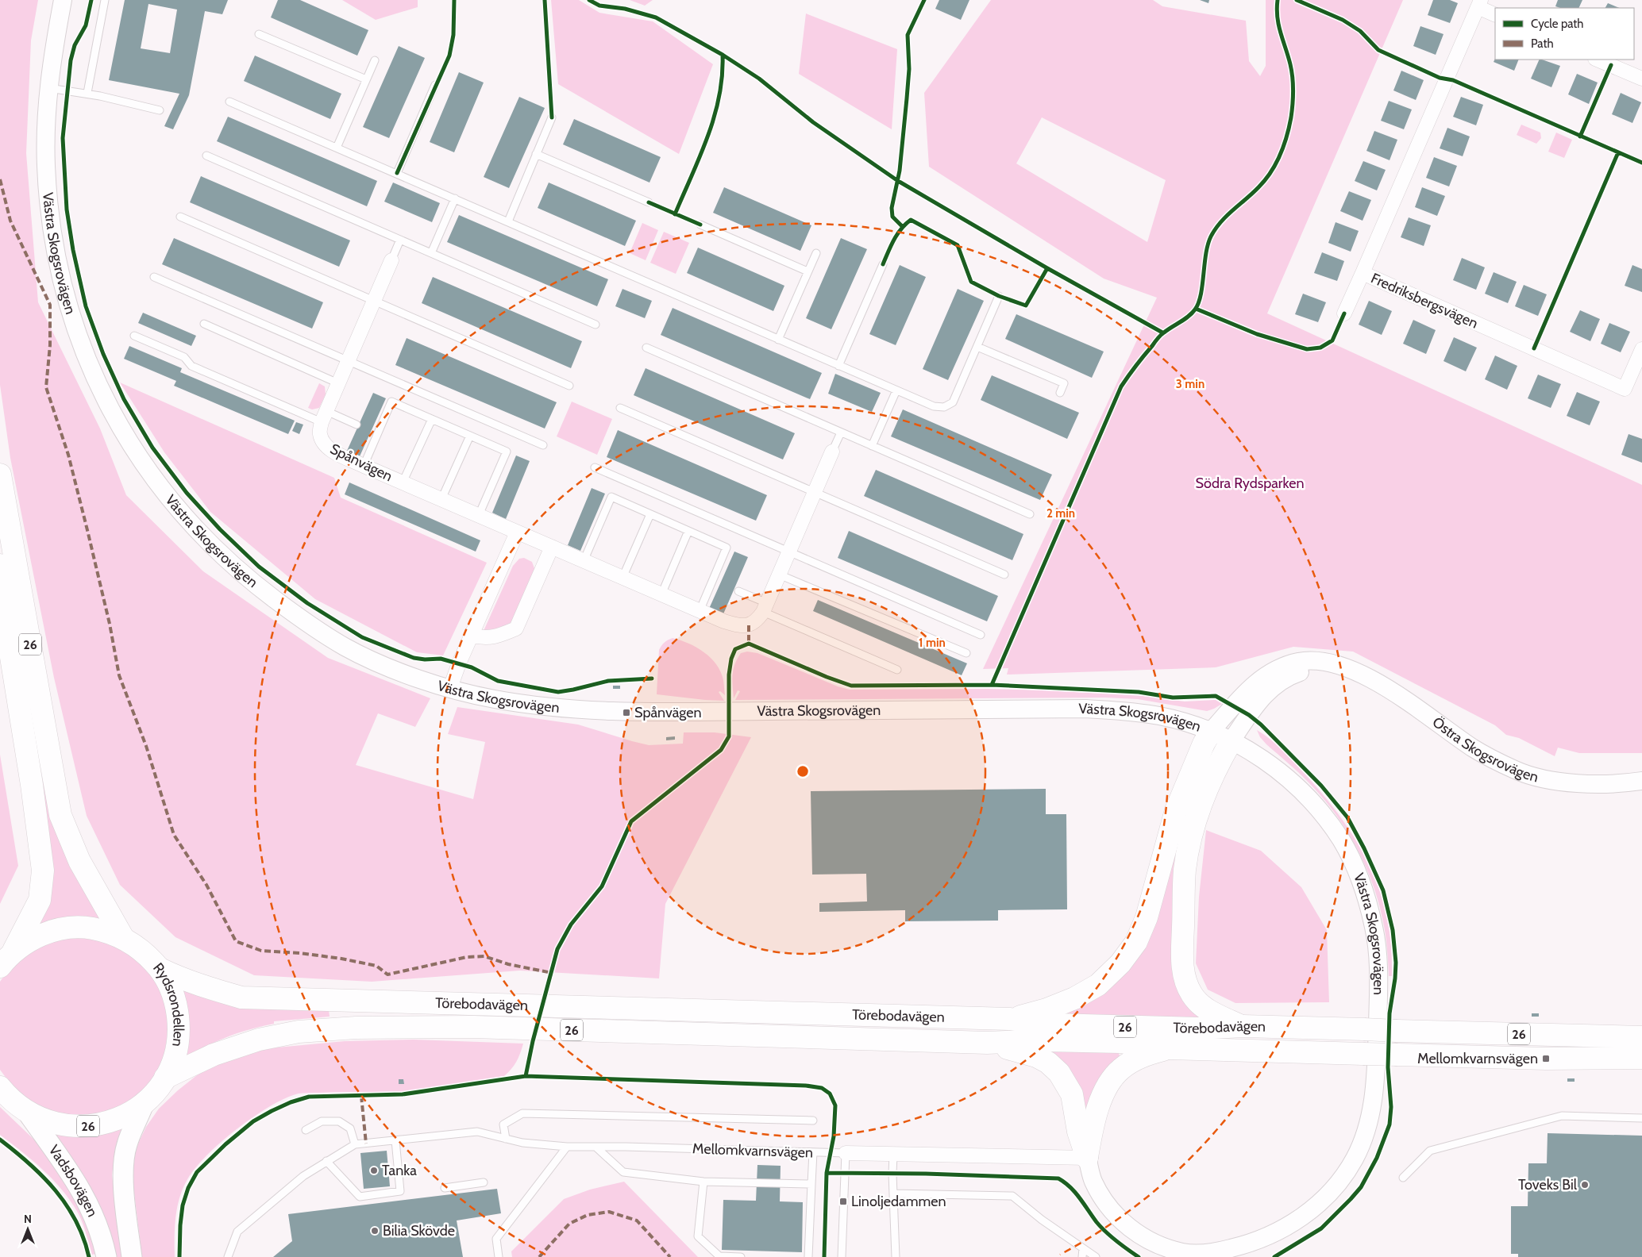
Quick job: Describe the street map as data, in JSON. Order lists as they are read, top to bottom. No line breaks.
{"streets":{"highway":["26","Törebodavägen","Rydsrondellen"],"main road":["Vadsbovägen"],"street":["Västra Skogsrovägen","Fredriksbergsvägen","Spånvägen","Östra Skogsrovägen","Mellomkvarnsvägen"]},"crossings":[["Västra Skogsrovägen","Östra Skogsrovägen"],["Västra Skogsrovägen","Mellomkvarnsvägen"],["26","Rydsrondellen"],["Törebodavägen","Rydsrondellen"],["Rydsrondellen","Vadsbovägen"]],"parks":["Södra Rydsparken"],"places":{"transit":["Spånvägen","Mellomkvarnsvägen","Linoljedammen"],"other":["Tanka","Toveks Bil","Bilia Skövde"]},"legend":["Cycle path","Path"],"north":"top","rings":["3 min","2 min","1 min"]}
